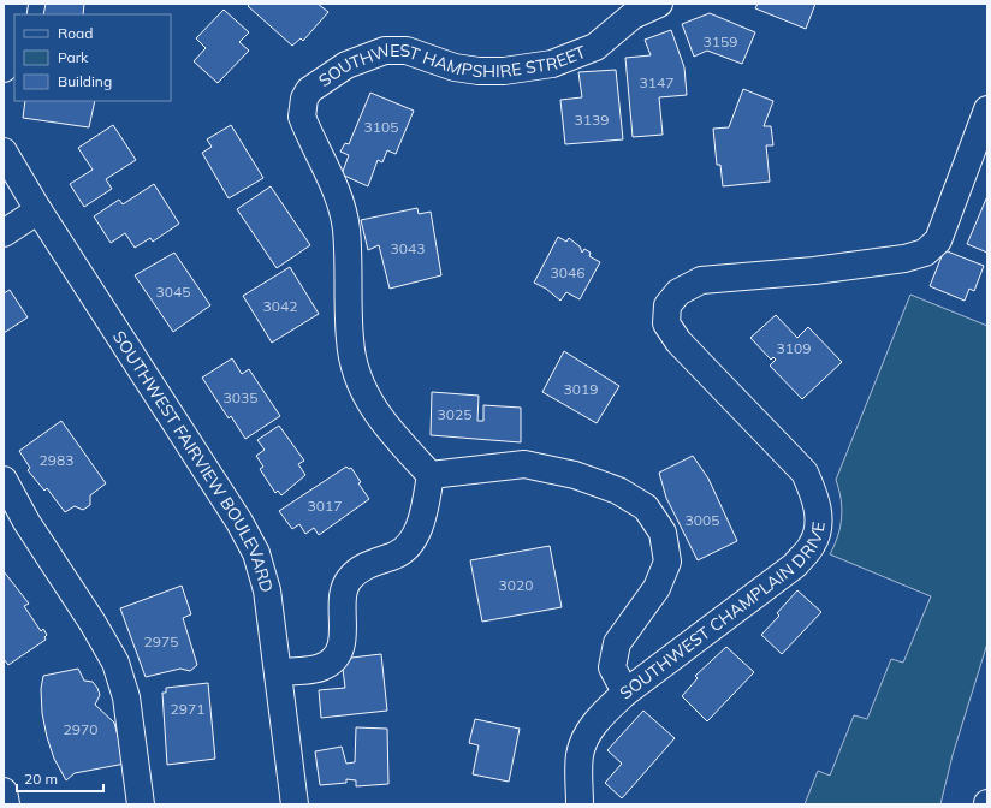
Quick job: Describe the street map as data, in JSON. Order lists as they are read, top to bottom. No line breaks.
{"streets":{"street":["SOUTHWEST HAMPSHIRE STREET","SOUTHWEST FAIRVIEW BOULEVARD","SOUTHWEST CHAMPLAIN DRIVE"]},"house_numbers":["3159","3147","3139","3105","3043","3046","3045","3042","3109","3019","3035","3025","2983","3017","3005","3020","2975","2971","2970"],"legend":["Road","Park","Building"],"scale_bar":"20 m"}
